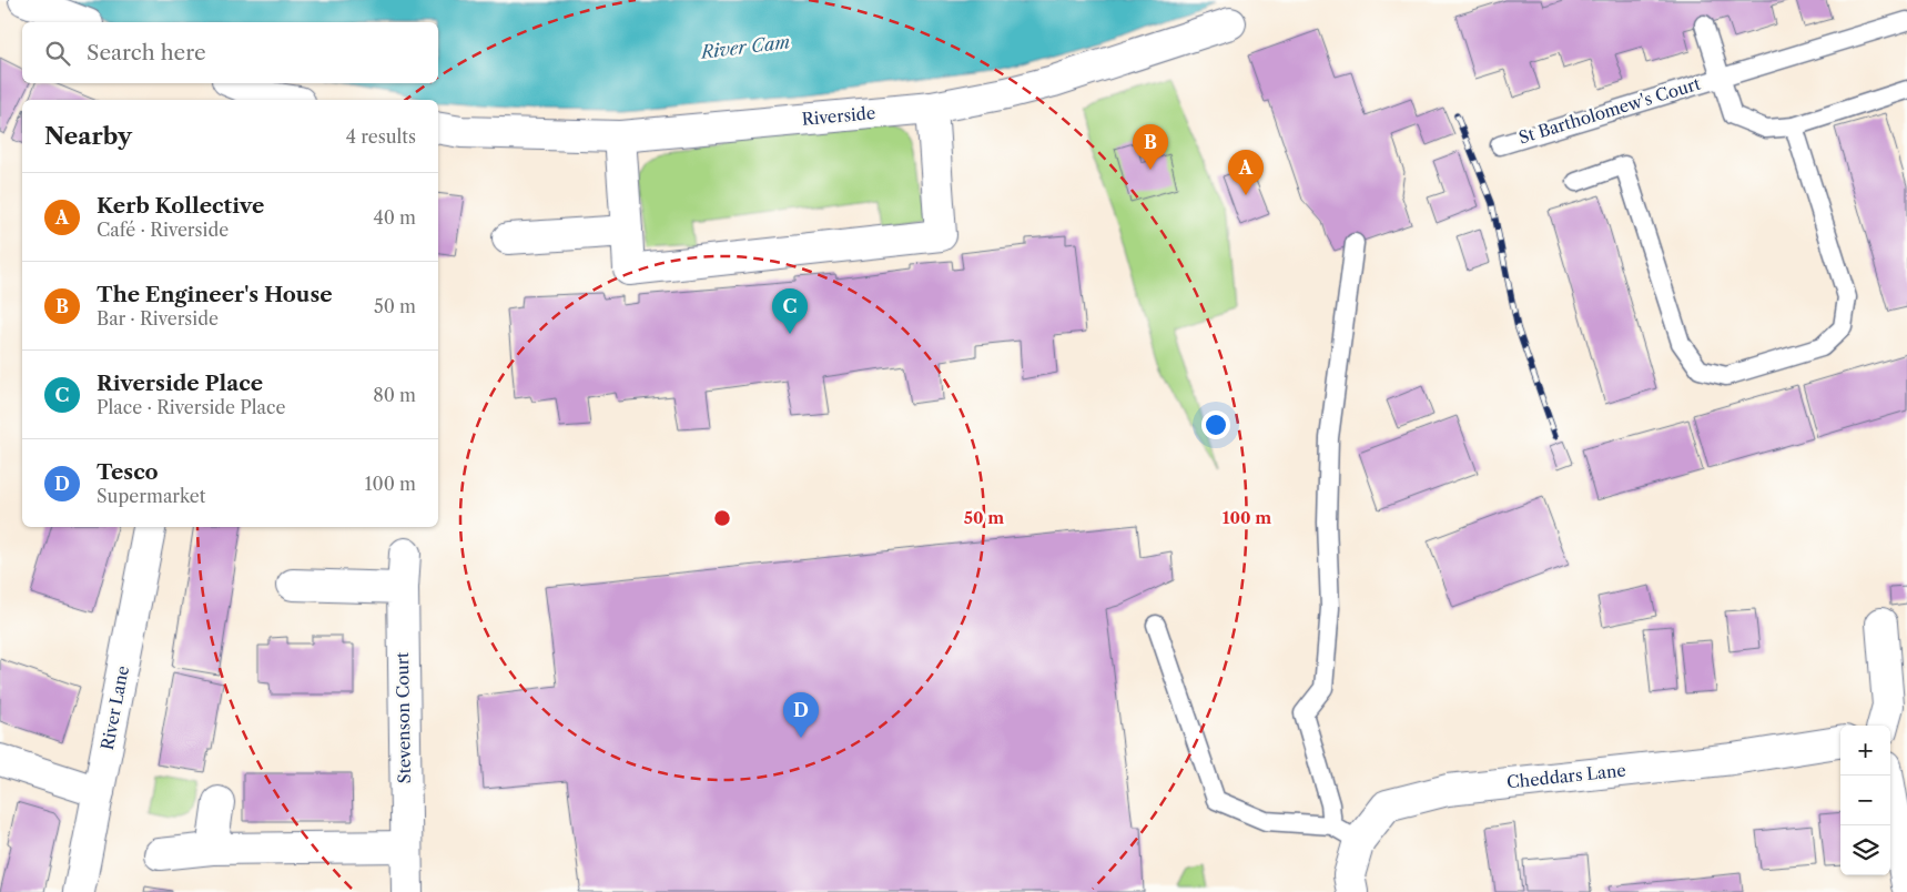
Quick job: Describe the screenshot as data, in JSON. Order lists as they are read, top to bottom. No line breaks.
{"streets":{"street":["Riverside","River Lane","Stevenson Court","Cheddars Lane"],"lane":["St Bartholomew's Court"]},"water":["River Cam"],"page":{"search":"Search here","heading":["Nearby","4 results"],"pins":["B","A","C","D"],"list":[{"mark":"A","name":"Kerb Kollective","note":"Café · Riverside","value":"40 m"},{"mark":"B","name":"The Engineer's House","note":"Bar · Riverside","value":"50 m"},{"mark":"C","name":"Riverside Place","note":"Place · Riverside Place","value":"80 m"},{"mark":"D","name":"Tesco","note":"Supermarket","value":"100 m"}],"map_buttons":["+","−"]},"rings":["50 m","100 m"]}
